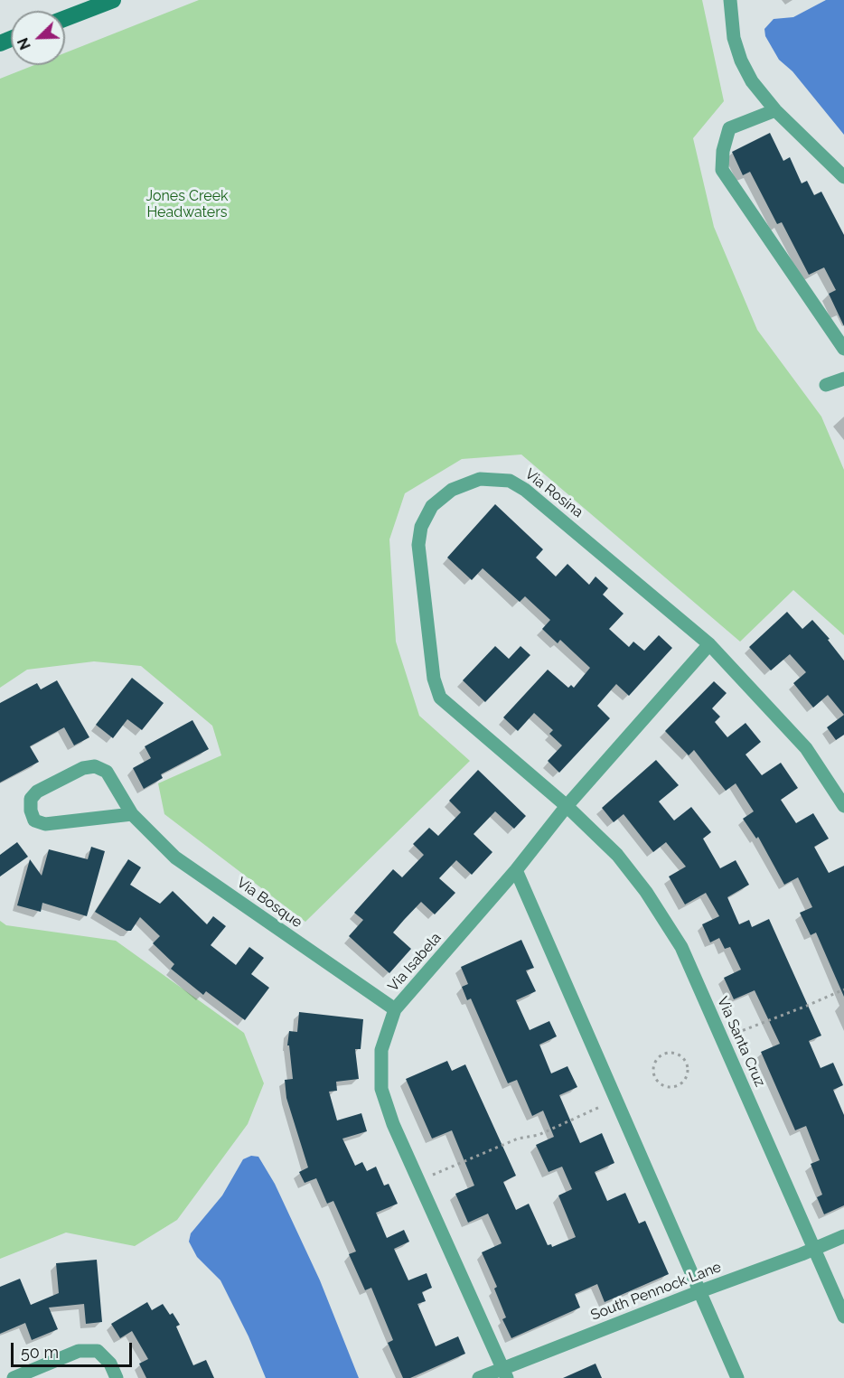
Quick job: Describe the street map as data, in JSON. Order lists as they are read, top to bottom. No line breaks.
{"streets":{"street":["Via Rosina","Via Bosque","Via Isabela","Via Santa Cruz","South Pennock Lane"]},"crossings":[["Via Rosina","Via Isabela"],["Via Rosina","Via Santa Cruz"],["Via Bosque","Via Isabela"],["Via Isabela","Via Santa Cruz"],["Via Isabela","South Pennock Lane"],["Via Santa Cruz","South Pennock Lane"]],"parks":["Jones Creek Headwaters"],"scale_bar":"50 m","north":"bottom left"}
